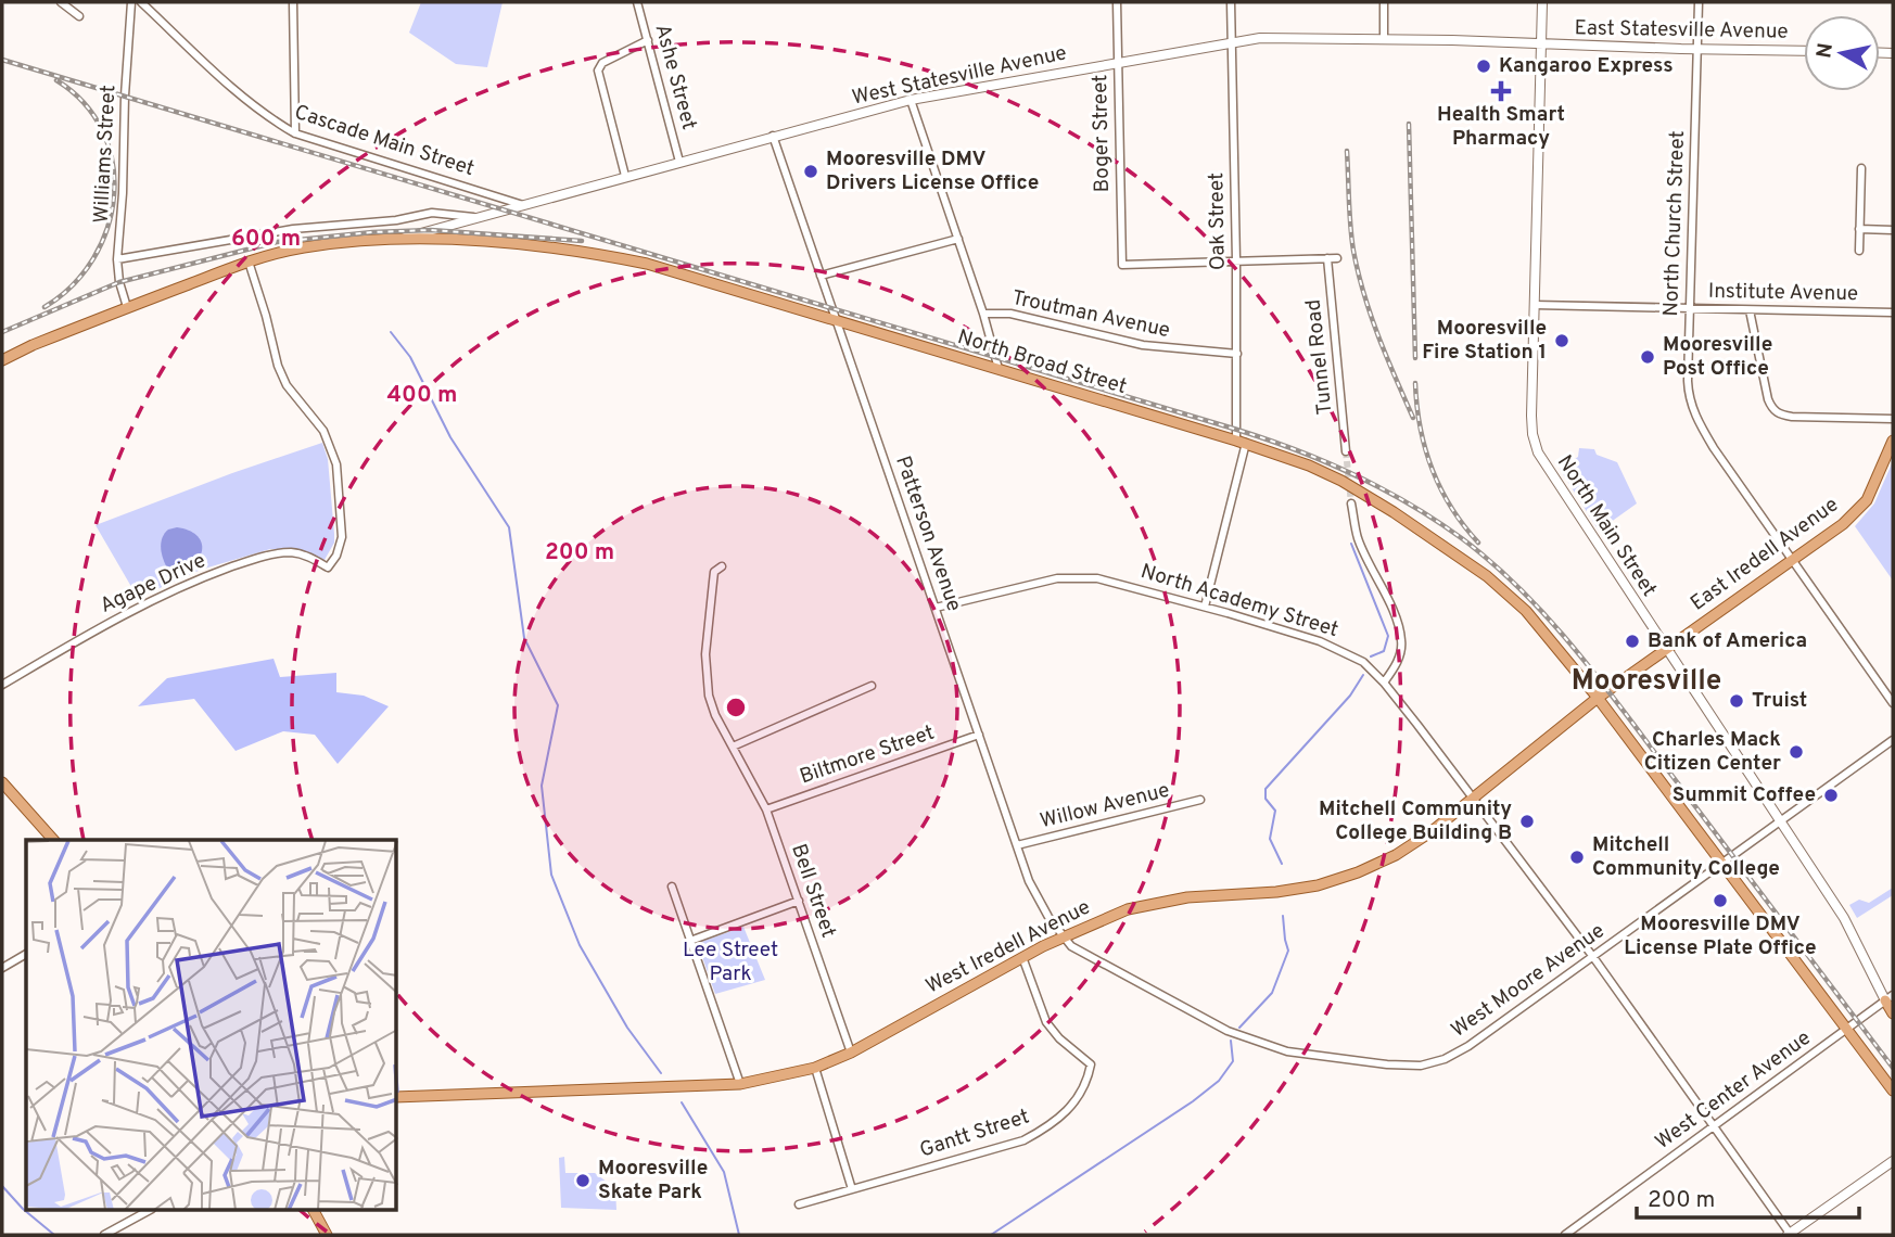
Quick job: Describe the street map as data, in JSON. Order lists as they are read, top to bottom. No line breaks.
{"streets":{"main road":["North Broad Street","East Iredell Avenue","West Iredell Avenue"],"street":["East Statesville Avenue","West Statesville Avenue","Ashe Street","Boger Street","Cascade Main Street","Williams Street","Oak Street","North Church Street","Institute Avenue","Troutman Avenue","Tunnel Road","North Main Street","Patterson Avenue","Agape Drive","North Academy Street","Biltmore Street","Willow Avenue","Bell Street","West Moore Avenue","West Center Avenue","Gantt Street"]},"crossings":[["East Statesville Avenue","West Statesville Avenue"],["East Statesville Avenue","North Church Street"],["East Statesville Avenue","North Main Street"],["West Statesville Avenue","Ashe Street"],["West Statesville Avenue","Boger Street"],["West Statesville Avenue","Cascade Main Street"],["West Statesville Avenue","Oak Street"],["West Statesville Avenue","North Broad Street"],["West Statesville Avenue","North Main Street"],["West Statesville Avenue","Patterson Avenue"],["Boger Street","Oak Street"],["Williams Street","North Broad Street"],["Oak Street","Troutman Avenue"],["Oak Street","North Broad Street"],["Oak Street","North Academy Street"],["North Church Street","Institute Avenue"],["North Church Street","East Iredell Avenue"],["Institute Avenue","North Main Street"],["North Broad Street","Patterson Avenue"],["North Broad Street","Agape Drive"],["North Broad Street","West Iredell Avenue"],["North Broad Street","West Moore Avenue"],["North Broad Street","West Center Avenue"],["North Main Street","East Iredell Avenue"],["North Main Street","West Iredell Avenue"],["North Main Street","West Moore Avenue"],["North Main Street","West Center Avenue"],["Patterson Avenue","North Academy Street"],["Patterson Avenue","Biltmore Street"],["Patterson Avenue","Willow Avenue"],["Patterson Avenue","West Iredell Avenue"],["Patterson Avenue","West Moore Avenue"],["East Iredell Avenue","West Iredell Avenue"],["North Academy Street","West Iredell Avenue"],["North Academy Street","West Moore Avenue"],["North Academy Street","West Center Avenue"],["Biltmore Street","Bell Street"],["Bell Street","West Iredell Avenue"],["West Iredell Avenue","West Moore Avenue"],["West Iredell Avenue","Gantt Street"]],"districts":["Mooresville"],"parks":["Lee Street Park"],"places":{"other":["Kangaroo Express","Mooresville DMV Drivers License Office","Mooresville Fire Station 1","Mooresville Post Office","Bank of America","Truist","Charles Mack Citizen Center","Summit Coffee","Mitchell Community College Building B","Mitchell Community College","Mooresville DMV License Plate Office","Mooresville Skate Park"],"health":["Health Smart Pharmacy"]},"scale_bar":"200 m","north":"left","rings":["600 m","400 m","200 m"]}
